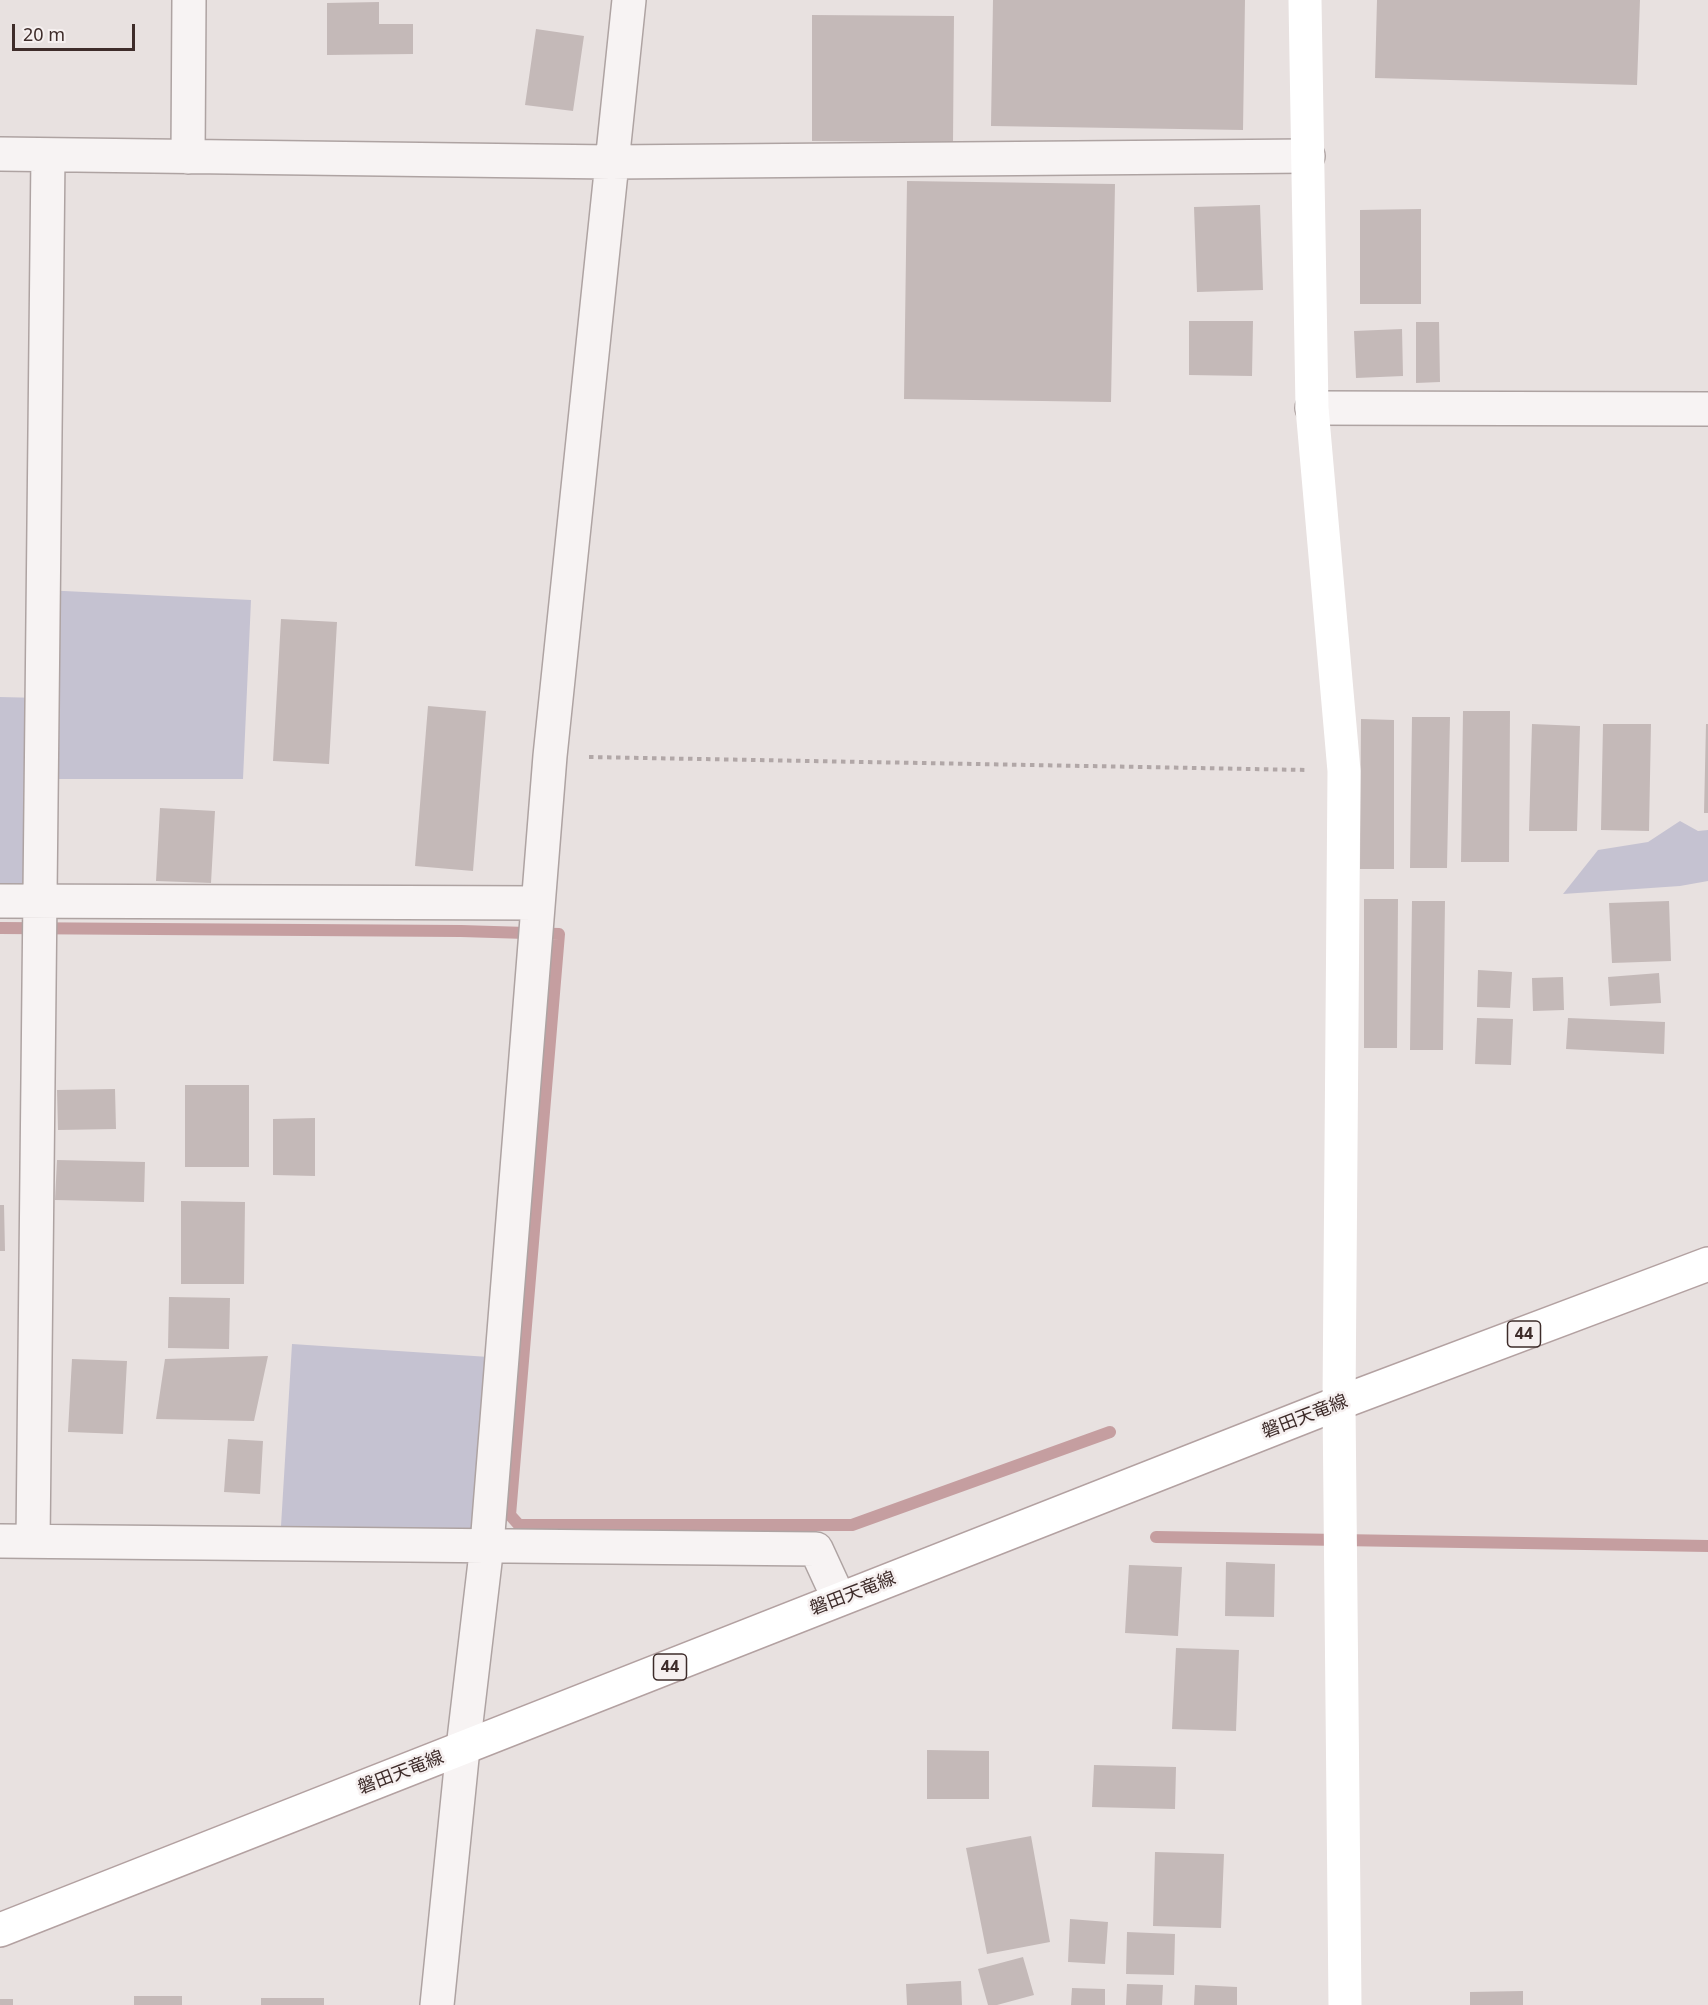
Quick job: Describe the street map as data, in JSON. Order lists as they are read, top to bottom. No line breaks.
{"streets":{"street":["44","磐田天竜線"]},"scale_bar":"20 m"}
